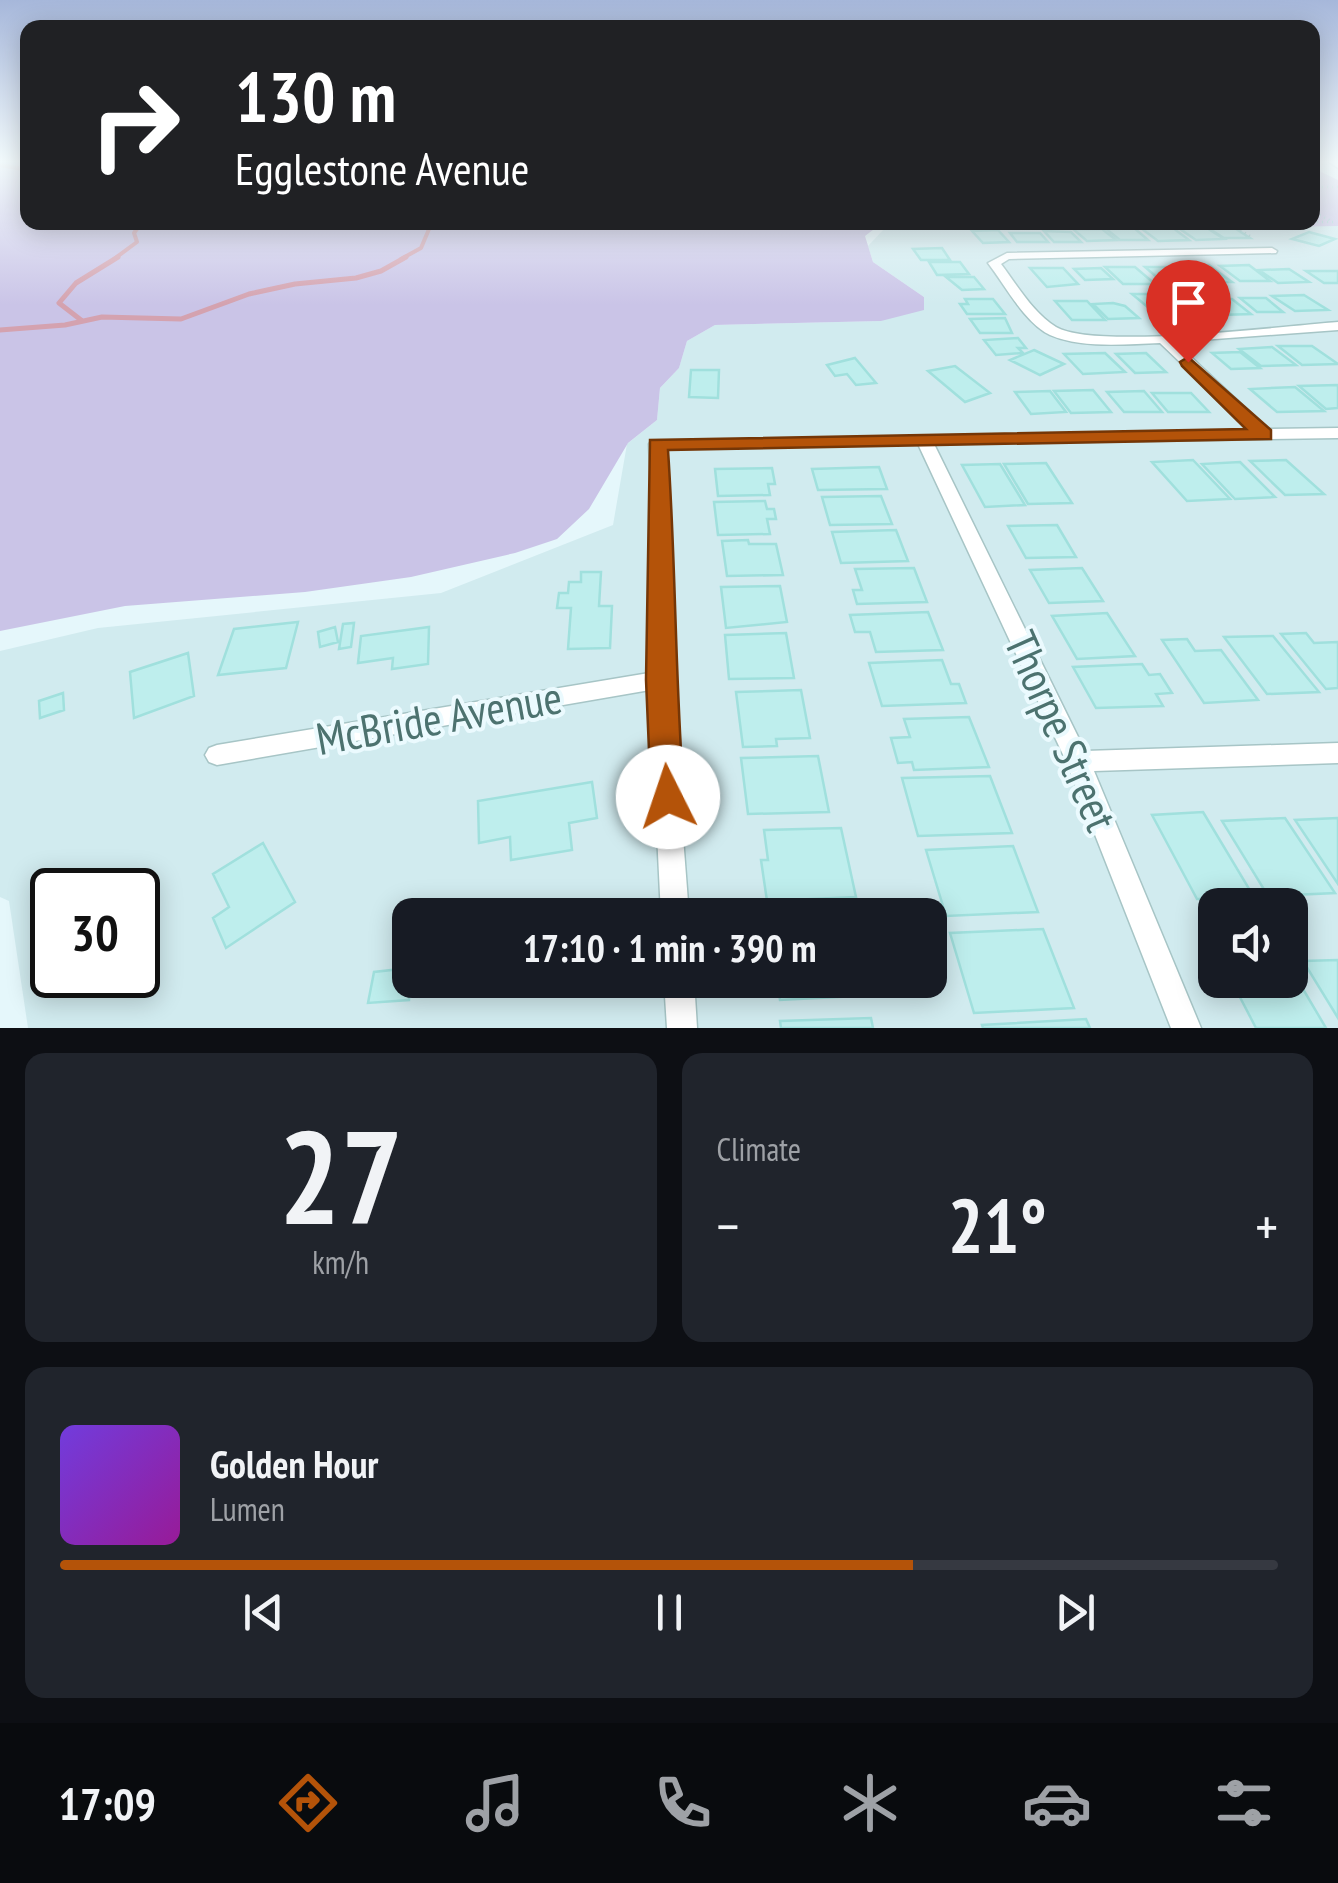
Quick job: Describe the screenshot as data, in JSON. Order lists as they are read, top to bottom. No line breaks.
{"streets":{"street":["McBride Avenue","Thorpe Street"]},"page":{"turn":["130 m","Egglestone Avenue"],"limit":"30","trip":"17:10 · 1 min · 390 m","tile":[["27","km/h"],"Climate"],"heat":["−","21°","+"],"song":["Golden Hour","Lumen"],"tabs":"17:09"}}
